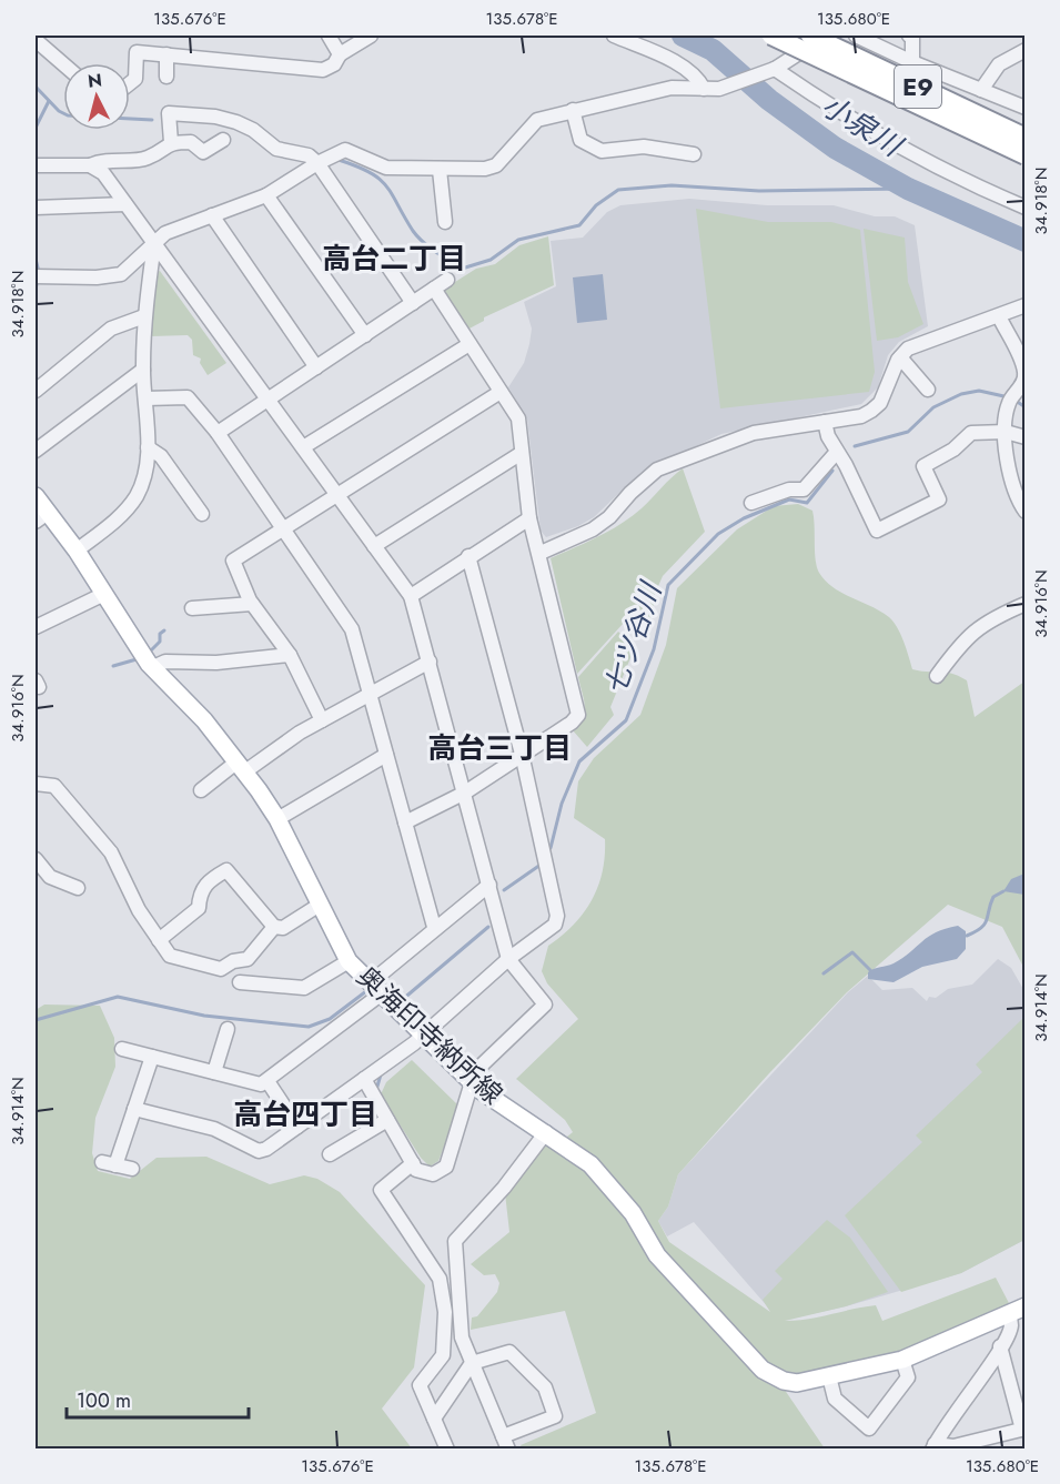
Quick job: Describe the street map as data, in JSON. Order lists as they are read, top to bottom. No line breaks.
{"streets":{"highway":["E9"],"main road":["奥海印寺納所線"]},"districts":["高台二丁目","高台三丁目","高台四丁目"],"water":["小泉川","七ツ谷川"],"scale_bar":"100 m","north":"top","coordinates":["135.676°E","135.678°E","135.680°E","34.918°N","34.916°N","34.914°N"]}
